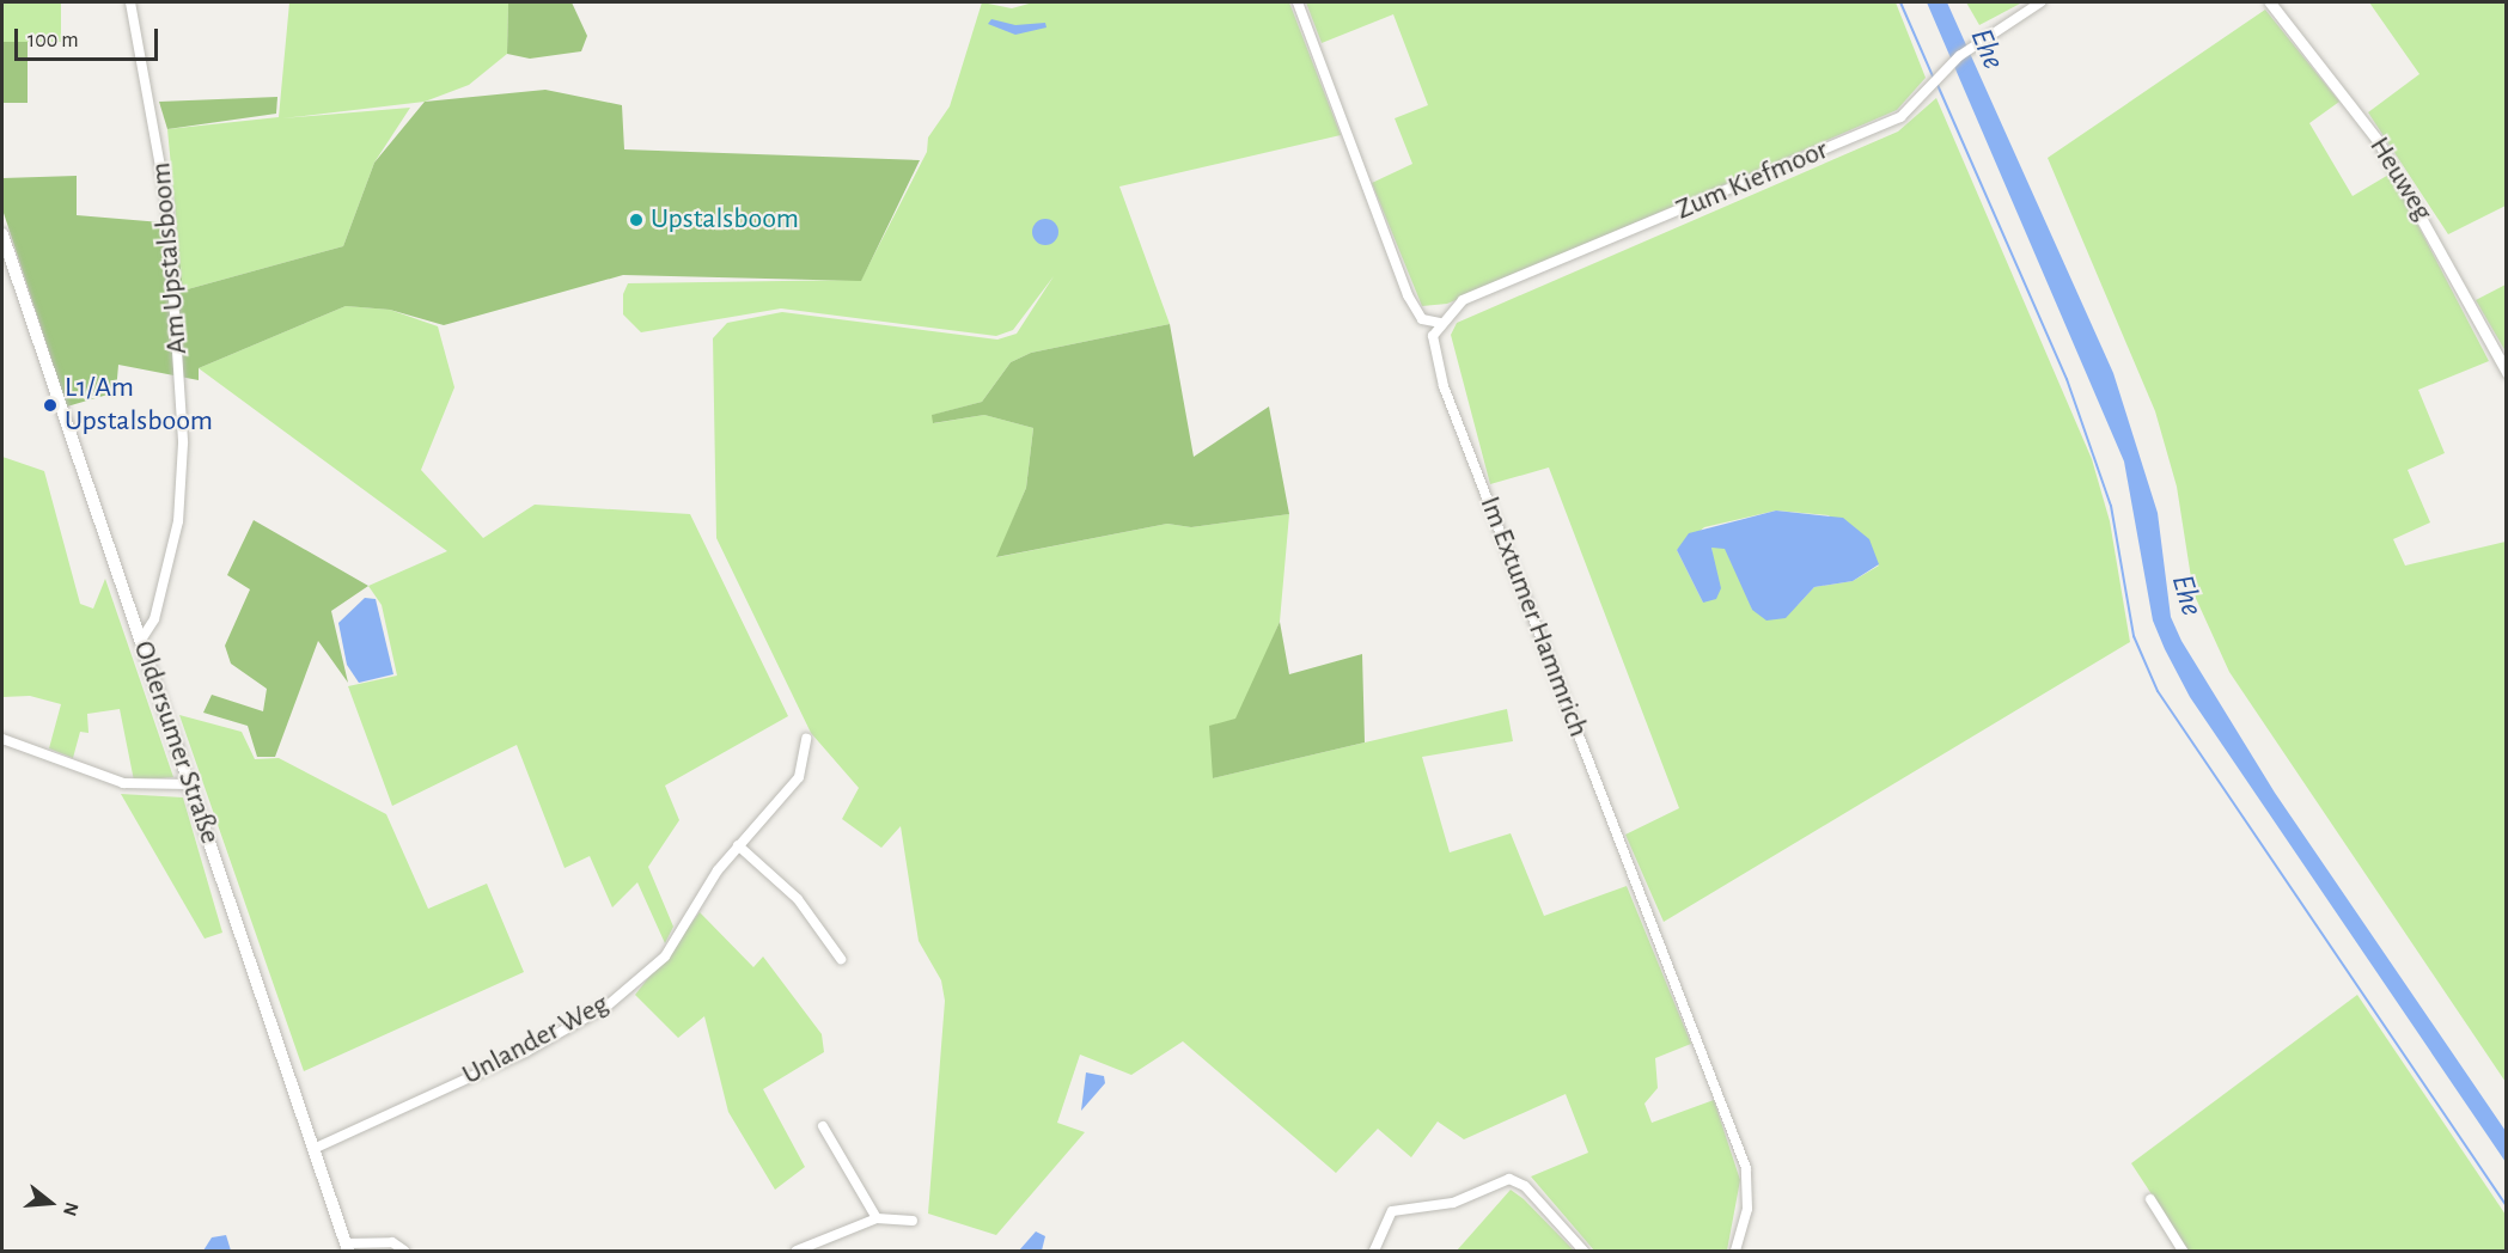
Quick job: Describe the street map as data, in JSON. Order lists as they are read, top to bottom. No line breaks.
{"streets":{"main road":["Oldersumer Straße"],"street":["Heuweg","Zum Kiefmoor","Am Upstalsboom","Im Extumer Hammrich","Unlander Weg"]},"crossings":[["Zum Kiefmoor","Im Extumer Hammrich"],["Am Upstalsboom","Oldersumer Straße"],["Oldersumer Straße","Unlander Weg"]],"water":["Ehe"],"places":["Upstalsboom","L1/Am Upstalsboom"],"scale_bar":"100 m","north":"right"}
